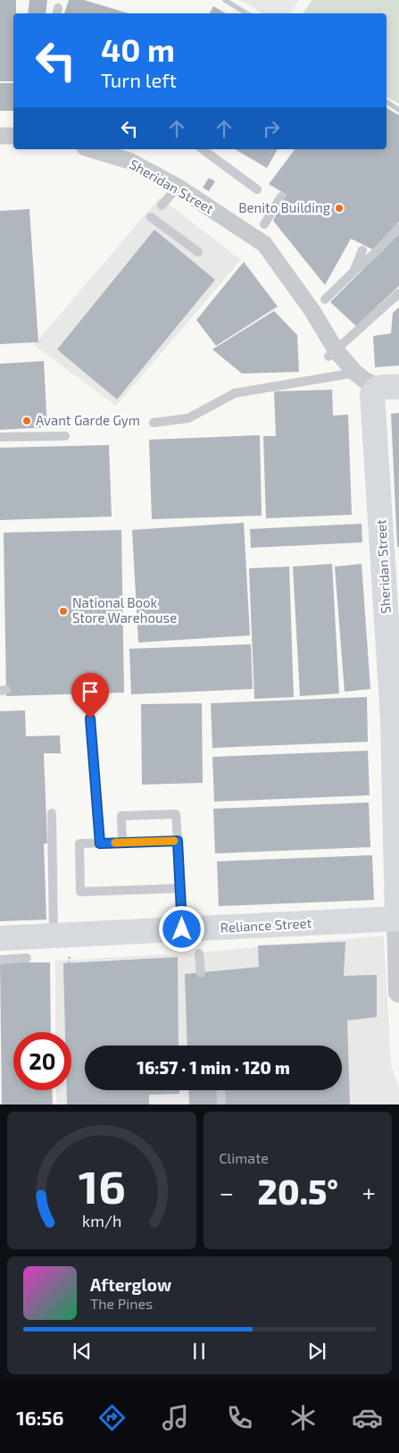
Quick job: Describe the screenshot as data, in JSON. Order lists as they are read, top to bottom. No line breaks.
{"streets":{"main road":["Sheridan Street","Reliance Street"]},"crossings":[["Sheridan Street","Reliance Street"]],"places":["Benito Building","Avant Garde Gym","National Book Store Warehouse"],"page":{"turn":["40 m","Turn left"],"limit":"20","trip":"16:57 · 1 min · 120 m","tile":"Climate","heat":["−","20.5°","+"],"song":["Afterglow","The Pines"],"tabs":"16:56","gauge":["16","km/h"]}}
